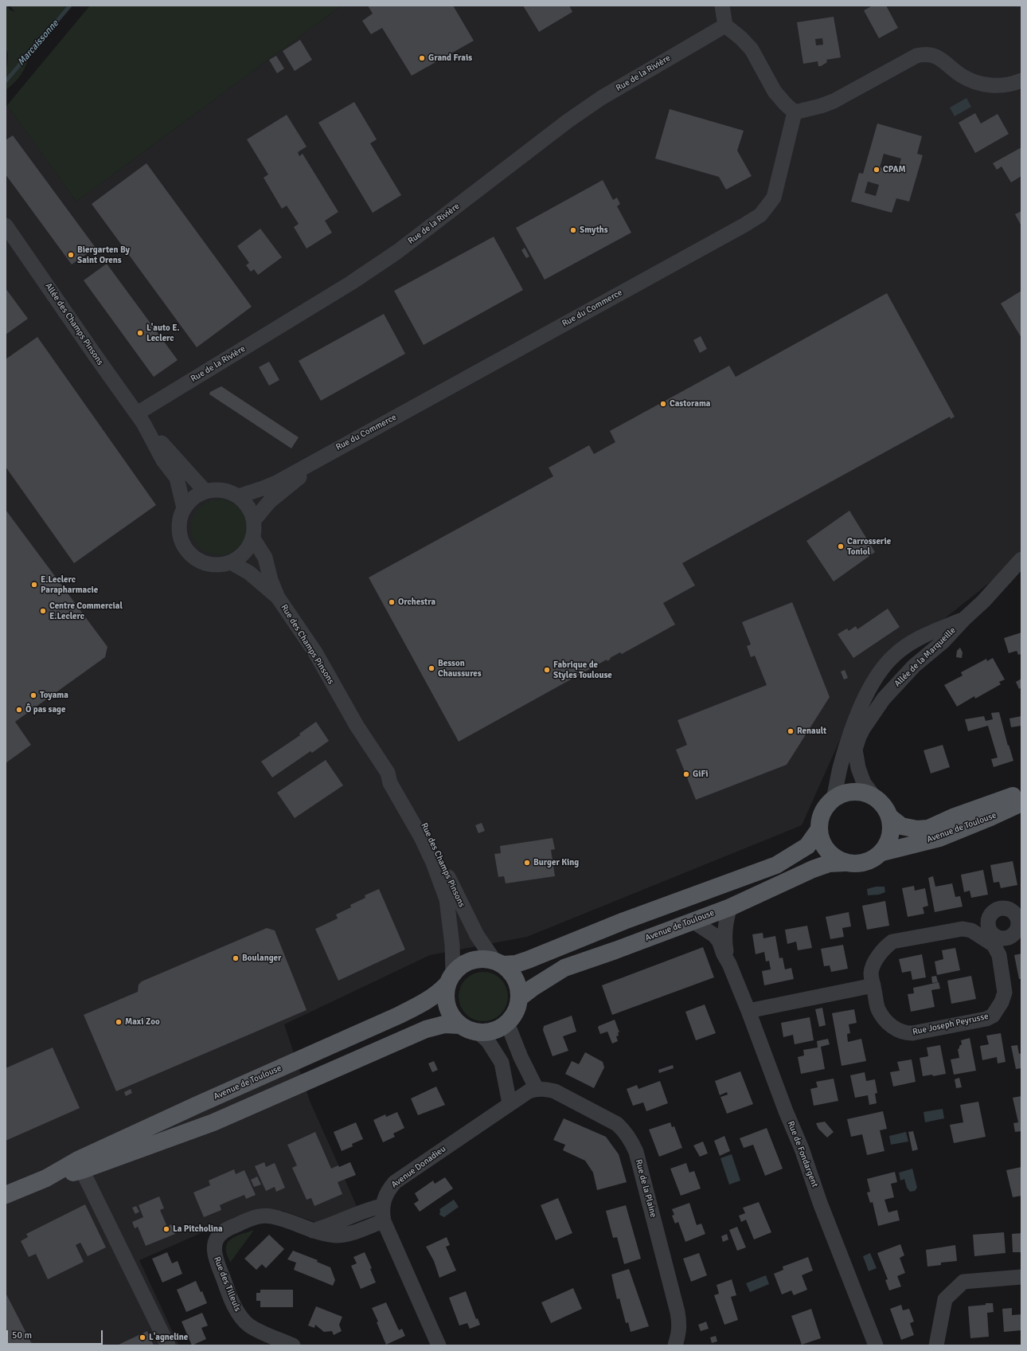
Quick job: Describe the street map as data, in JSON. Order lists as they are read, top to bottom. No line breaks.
{"streets":{"main road":["Avenue de Toulouse"],"street":["Rue de la Rivière","Rue du Commerce","Allée des Champs Pinsons","Rue des Champs Pinsons","Allée de la Marqueille","Rue Joseph Peyrusse","Rue de Fondargent","Avenue Donadieu","Rue de la Plaine","Rue des Tilleuls"]},"crossings":[["Rue de la Rivière","Allée des Champs Pinsons"],["Rue du Commerce","Allée des Champs Pinsons"],["Rue du Commerce","Rue des Champs Pinsons"],["Allée des Champs Pinsons","Rue des Champs Pinsons"],["Rue des Champs Pinsons","Avenue de Toulouse"],["Allée de la Marqueille","Avenue de Toulouse"],["Avenue de Toulouse","Rue de Fondargent"],["Avenue Donadieu","Rue des Tilleuls"]],"water":["Marcaissonne"],"places":["Grand Frais","CPAM","Smyths","Biergarten By Saint Orens","L'auto E. Leclerc","Castorama","Carrosserie Toniol","E.Leclerc Parapharmacie","Orchestra","Centre Commercial E.Leclerc","Besson Chaussures","Fabrique de Styles Toulouse","Toyama","Ô pas sage","Renault","GiFi","Burger King","Boulanger","Maxi Zoo","La Pitcholina","L'agneline"],"scale_bar":"50 m"}
